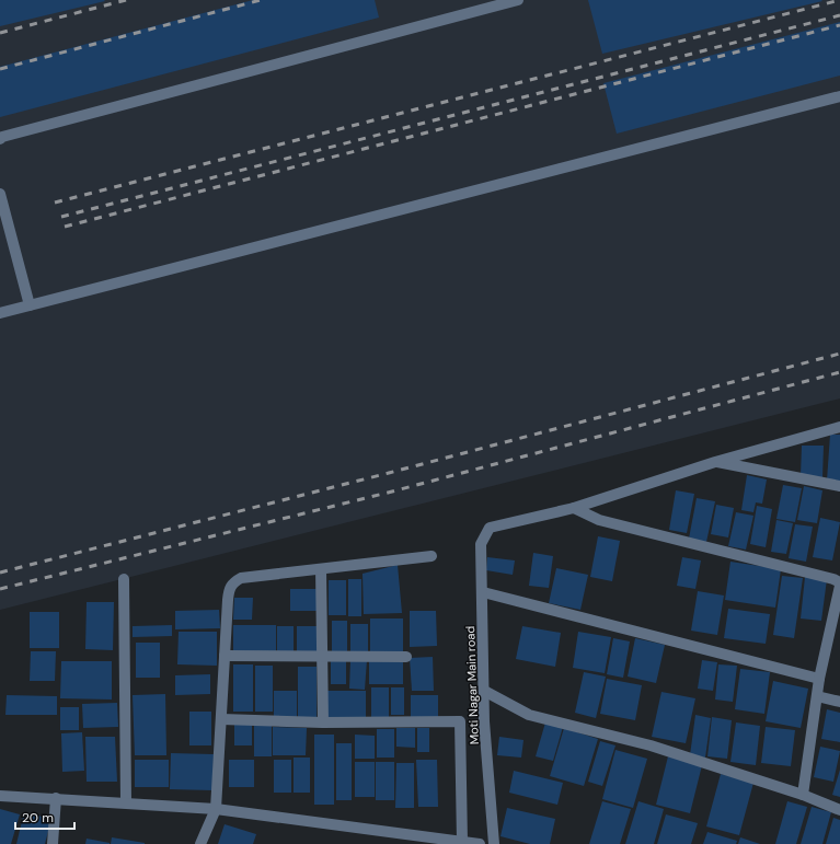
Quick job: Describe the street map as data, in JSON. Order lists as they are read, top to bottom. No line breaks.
{"streets":{"street":["Moti Nagar Main road"]},"scale_bar":"20 m"}
